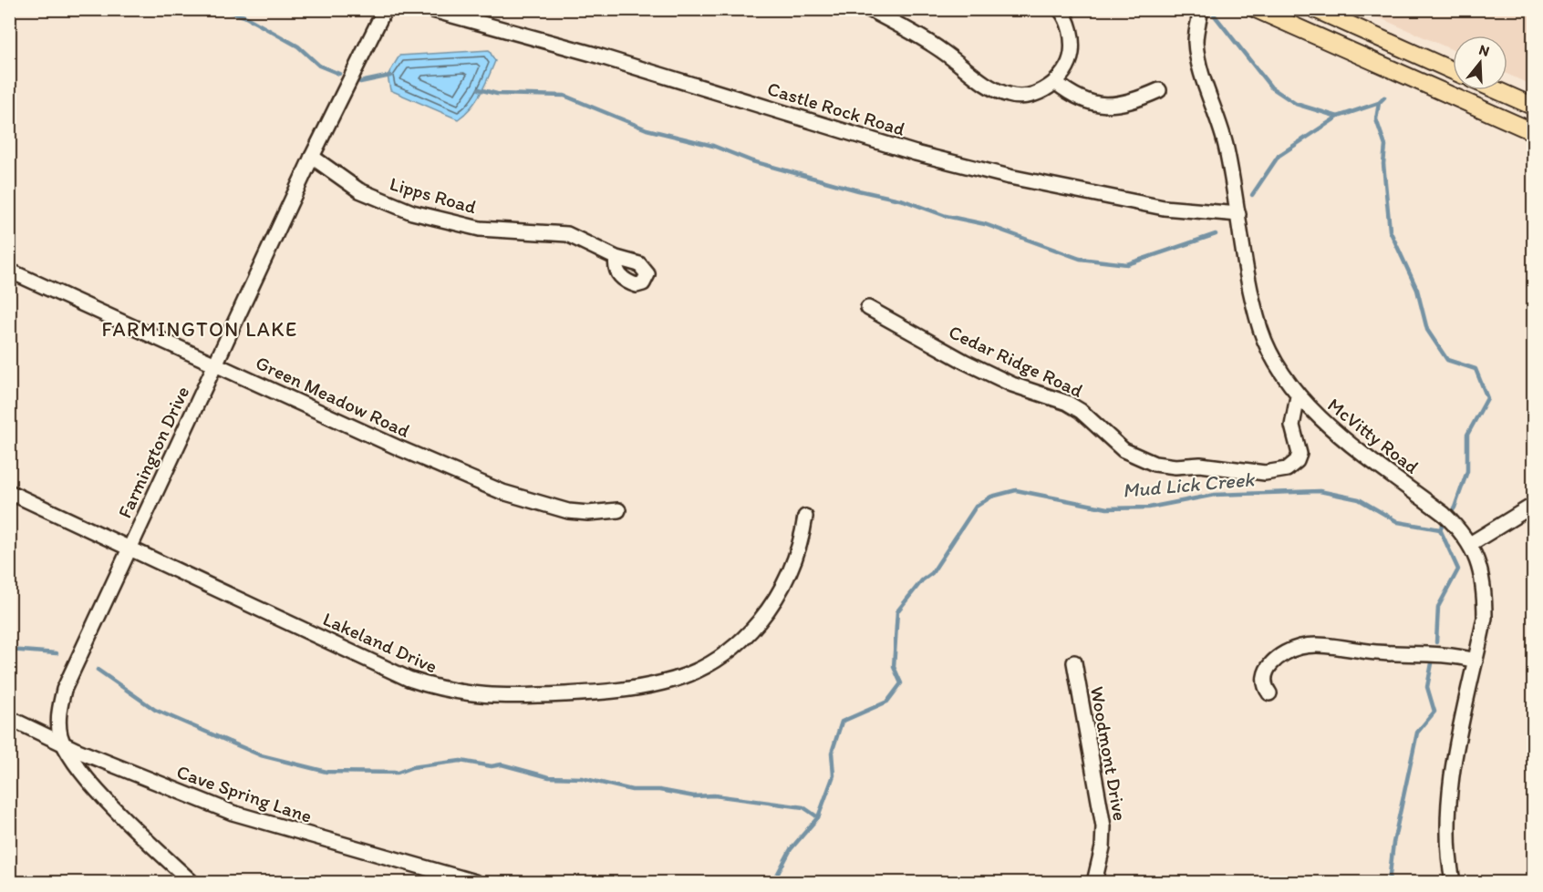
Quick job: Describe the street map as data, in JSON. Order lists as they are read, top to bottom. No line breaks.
{"streets":{"street":["Castle Rock Road","Lipps Road","Cedar Ridge Road","Green Meadow Road","McVitty Road","Farmington Drive","Lakeland Drive","Woodmont Drive","Cave Spring Lane"]},"crossings":[["Castle Rock Road","McVitty Road"],["Lipps Road","Farmington Drive"],["Cedar Ridge Road","McVitty Road"],["Green Meadow Road","Farmington Drive"],["Farmington Drive","Lakeland Drive"],["Farmington Drive","Cave Spring Lane"]],"districts":["FARMINGTON LAKE"],"water":["Mud Lick Creek"],"north":"top"}
